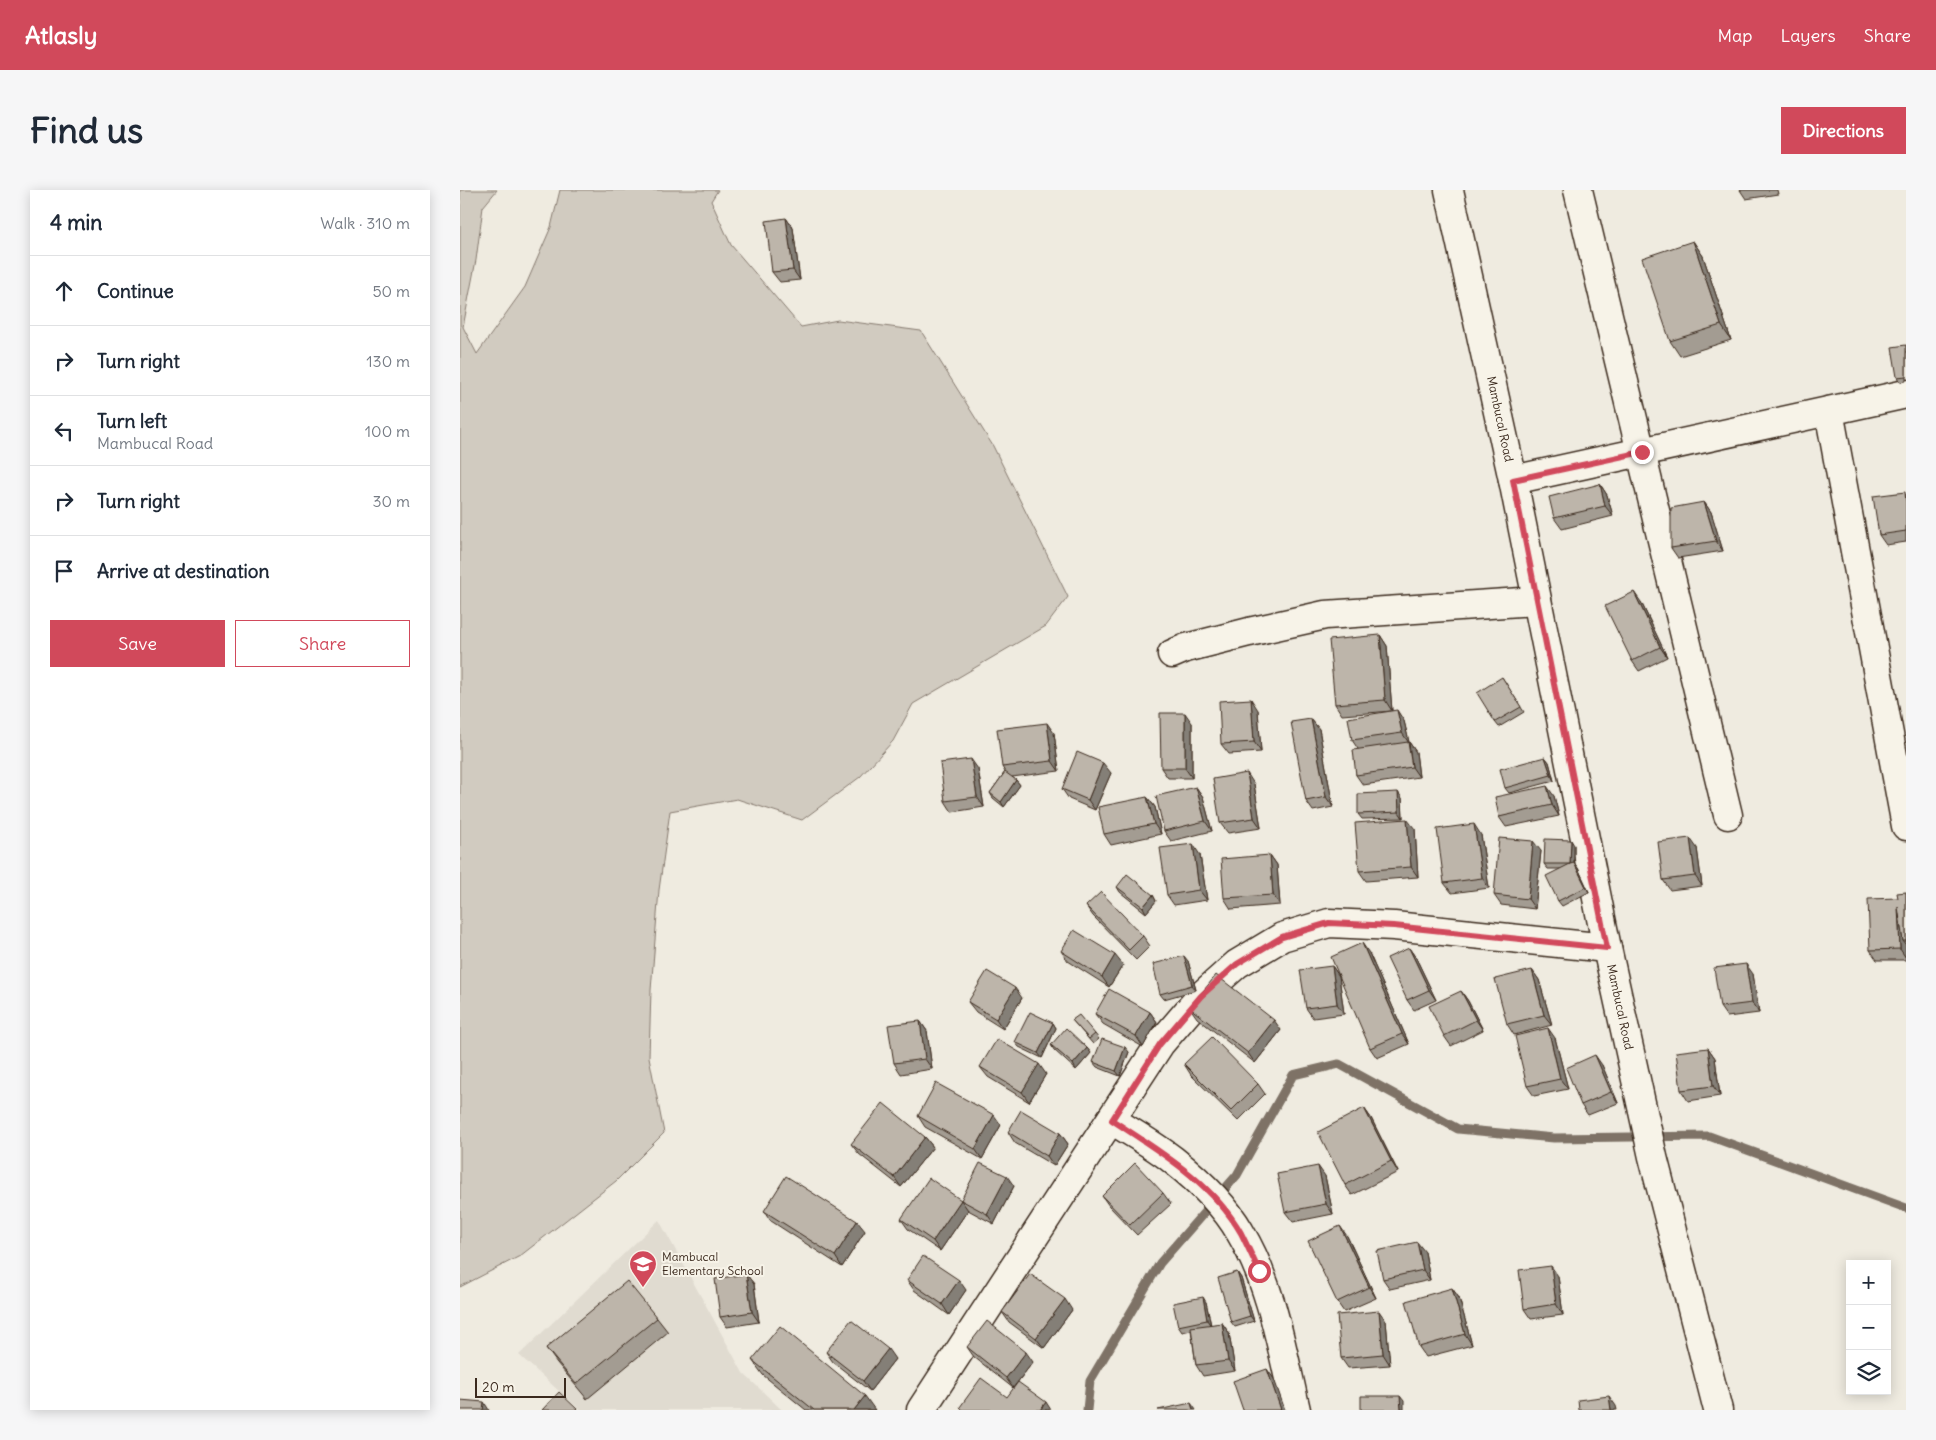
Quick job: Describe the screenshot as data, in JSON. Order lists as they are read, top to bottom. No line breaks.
{"streets":{"street":["Mambucal Road"]},"places":{"school or university":["Mambucal Elementary School"]},"scale_bar":"20 m","page":{"header":"Atlasly","nav":["Map","Layers","Share"],"buttons":["Directions",["Save","Share"]],"title":"Find us","heading":["4 min","Walk · 310 m"],"list":[["Continue","50 m"],["Turn right","130 m"],["Turn left","Mambucal Road","100 m"],["Turn right","30 m"],"Arrive at destination"],"map_buttons":["+","−"],"scale":"20 m"}}
